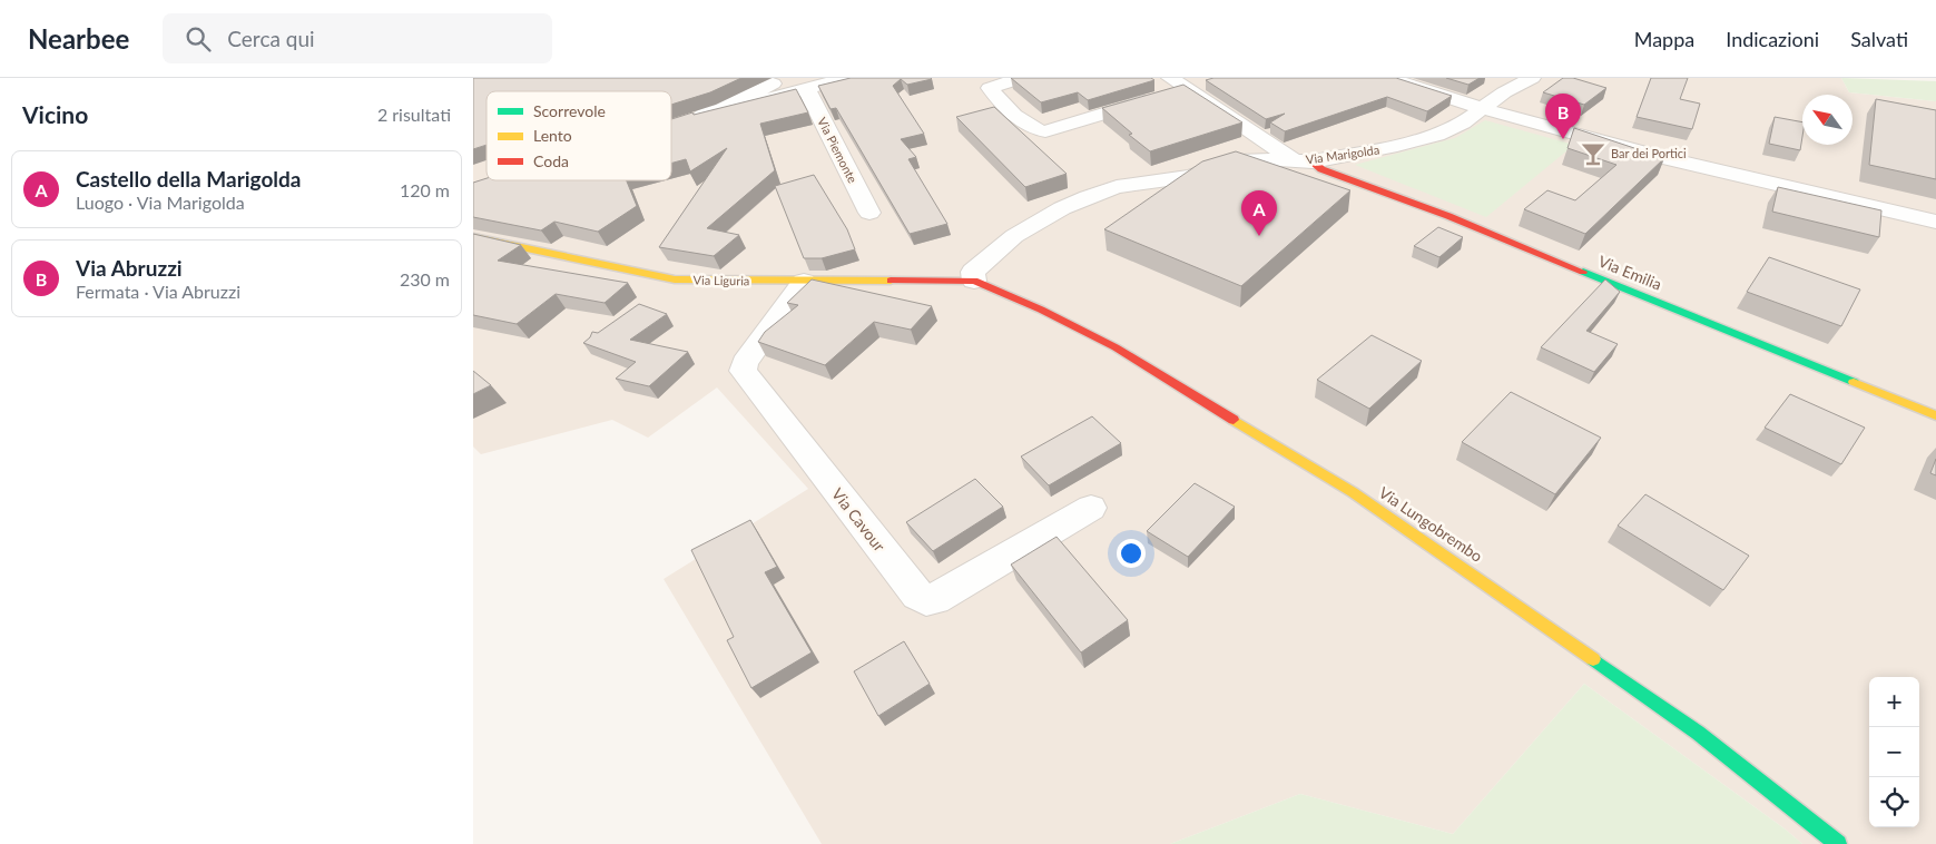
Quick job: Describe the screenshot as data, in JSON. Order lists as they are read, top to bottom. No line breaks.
{"streets":{"street":["Via Piemonte","Via Marigolda","Via Emilia","Via Liguria","Via Cavour","Via Lungobrembo"]},"crossings":[["Via Marigolda","Via Emilia"],["Via Marigolda","Via Liguria"],["Via Marigolda","Via Lungobrembo"],["Via Liguria","Via Cavour"],["Via Liguria","Via Lungobrembo"]],"places":{"bar":["Bar dei Portici"]},"legend":["Scorrevole","Lento","Coda"],"north":"top left","page":{"header":"Nearbee","search":"Cerca qui","nav":["Mappa","Indicazioni","Salvati"],"heading":["Vicino","2 risultati"],"pins":["B","A"],"list":[{"mark":"A","name":"Castello della Marigolda","note":"Luogo · Via Marigolda","value":"120 m"},{"mark":"B","name":"Via Abruzzi","note":"Fermata · Via Abruzzi","value":"230 m"}],"map_buttons":["+","−"]}}
